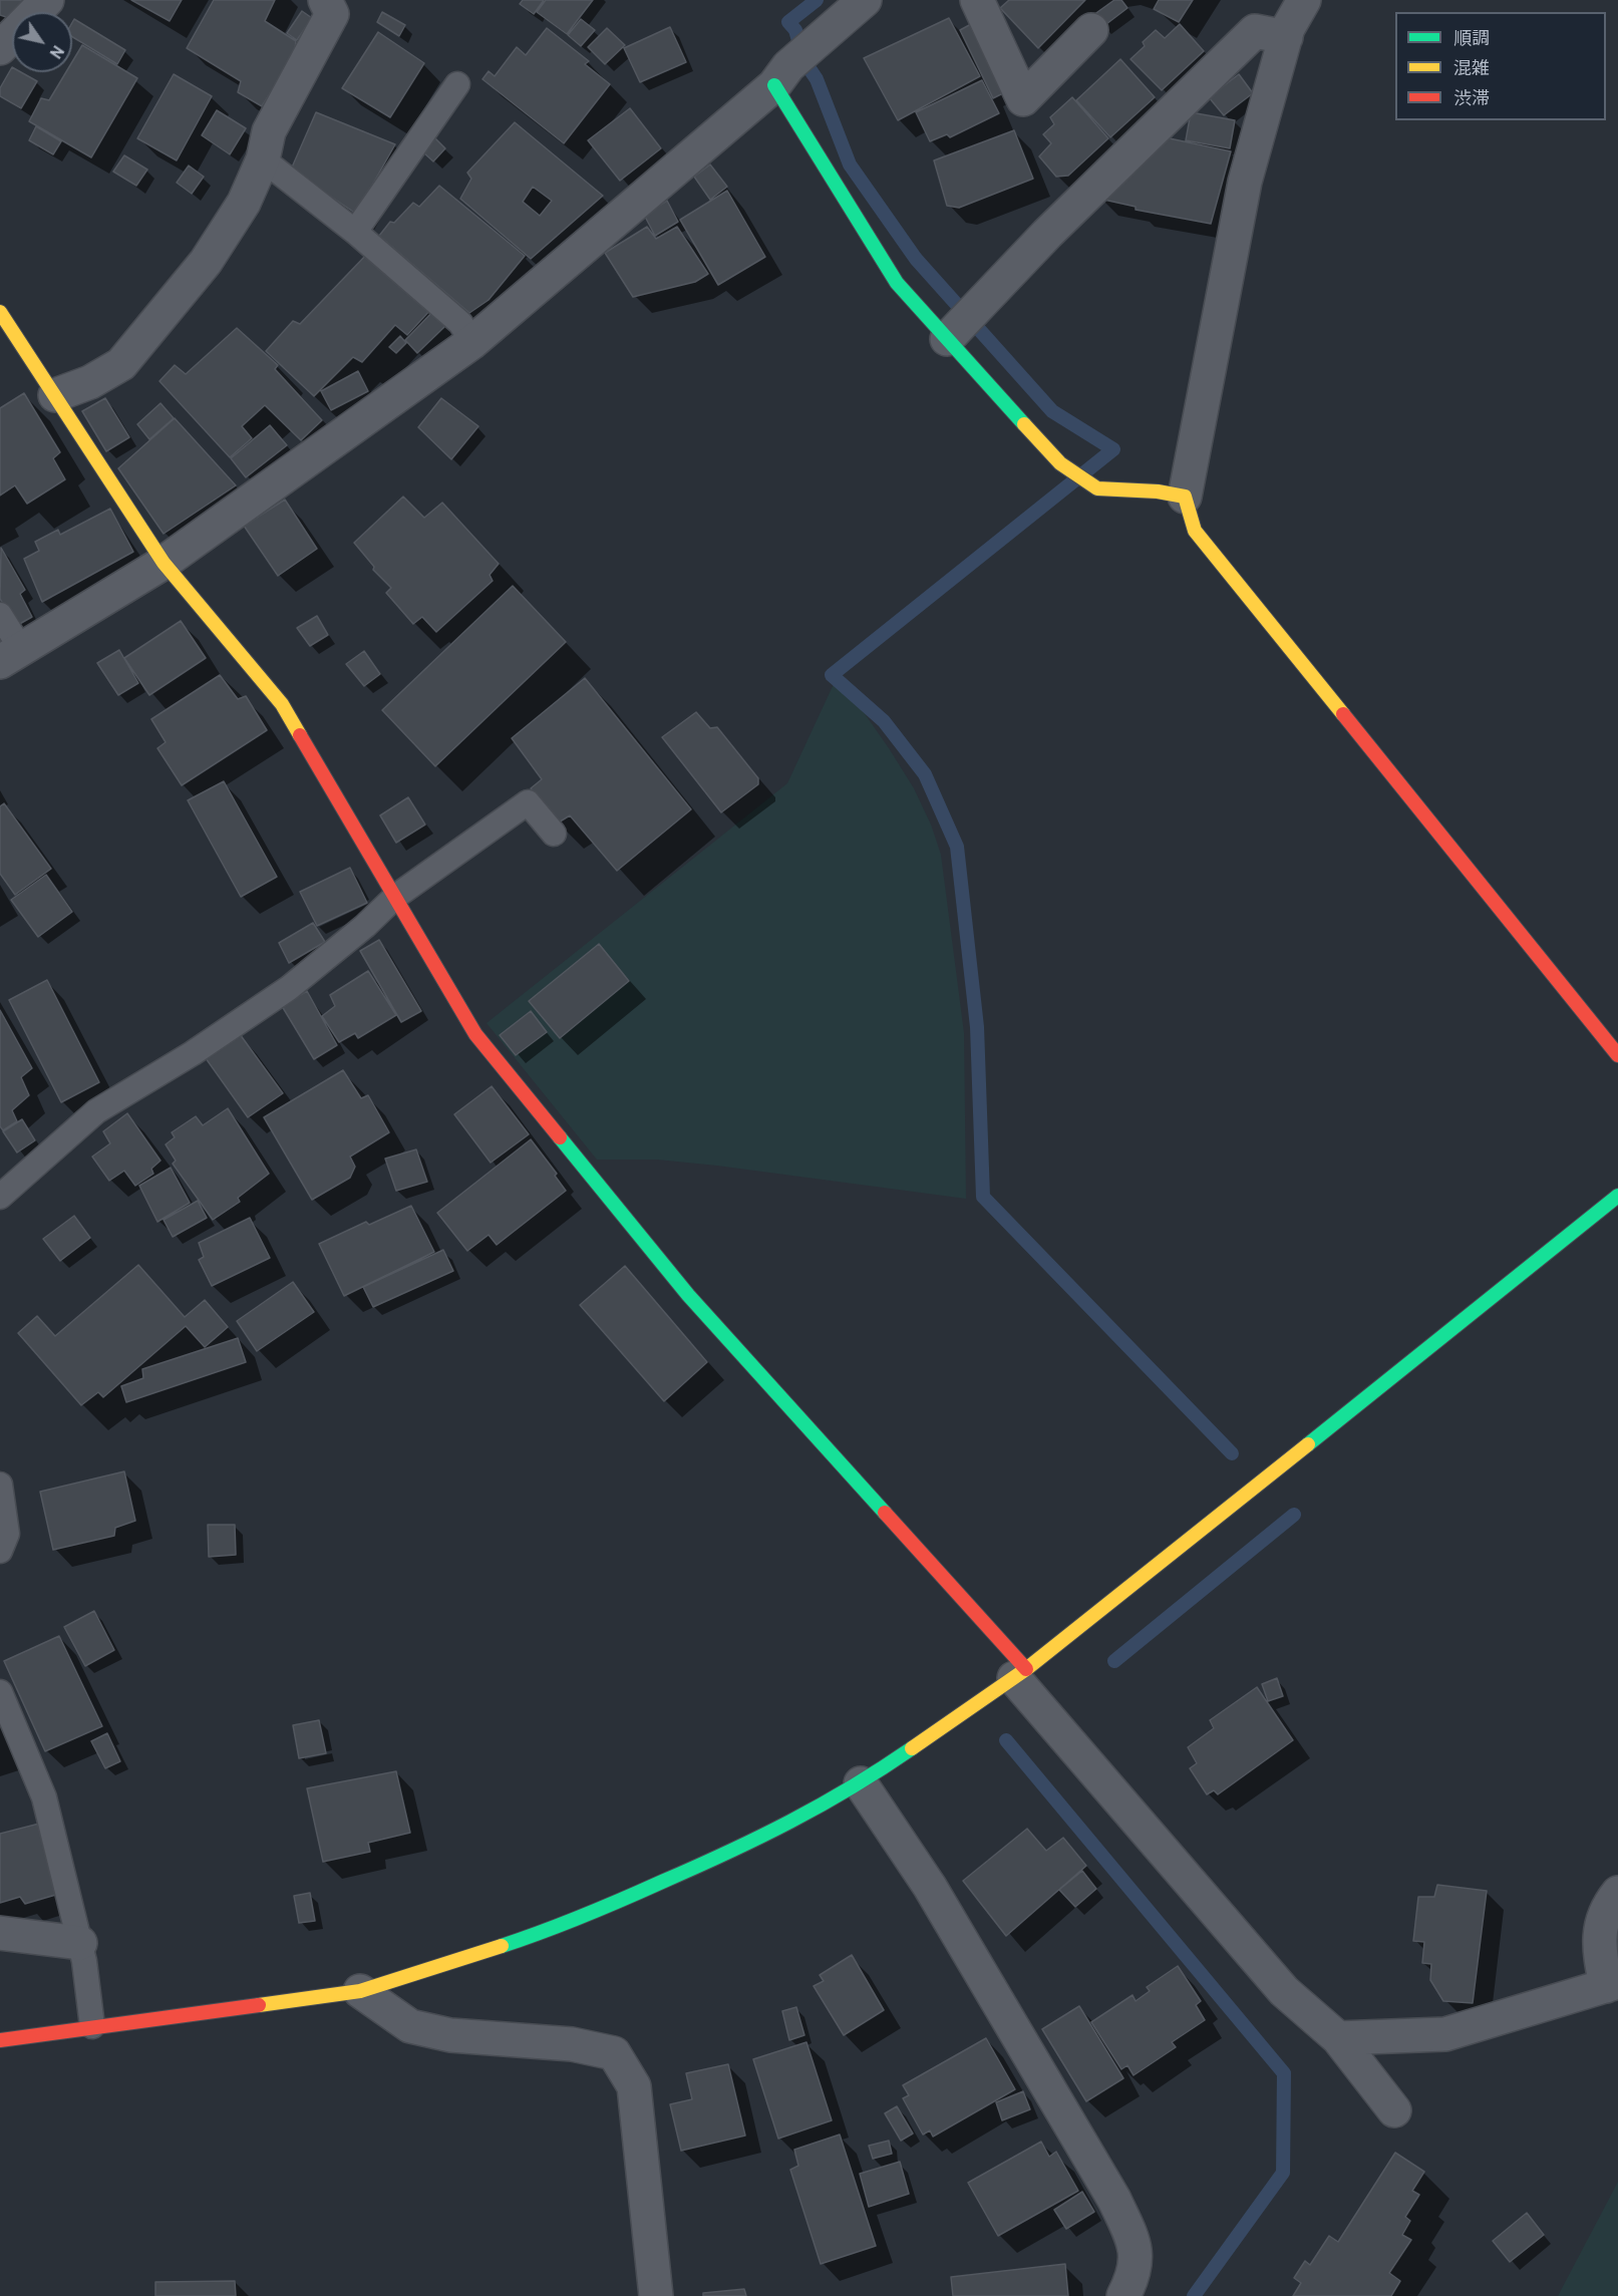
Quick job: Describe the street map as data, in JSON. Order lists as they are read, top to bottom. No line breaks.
{"legend":["順調","混雑","渋滞"],"north":"bottom right"}
